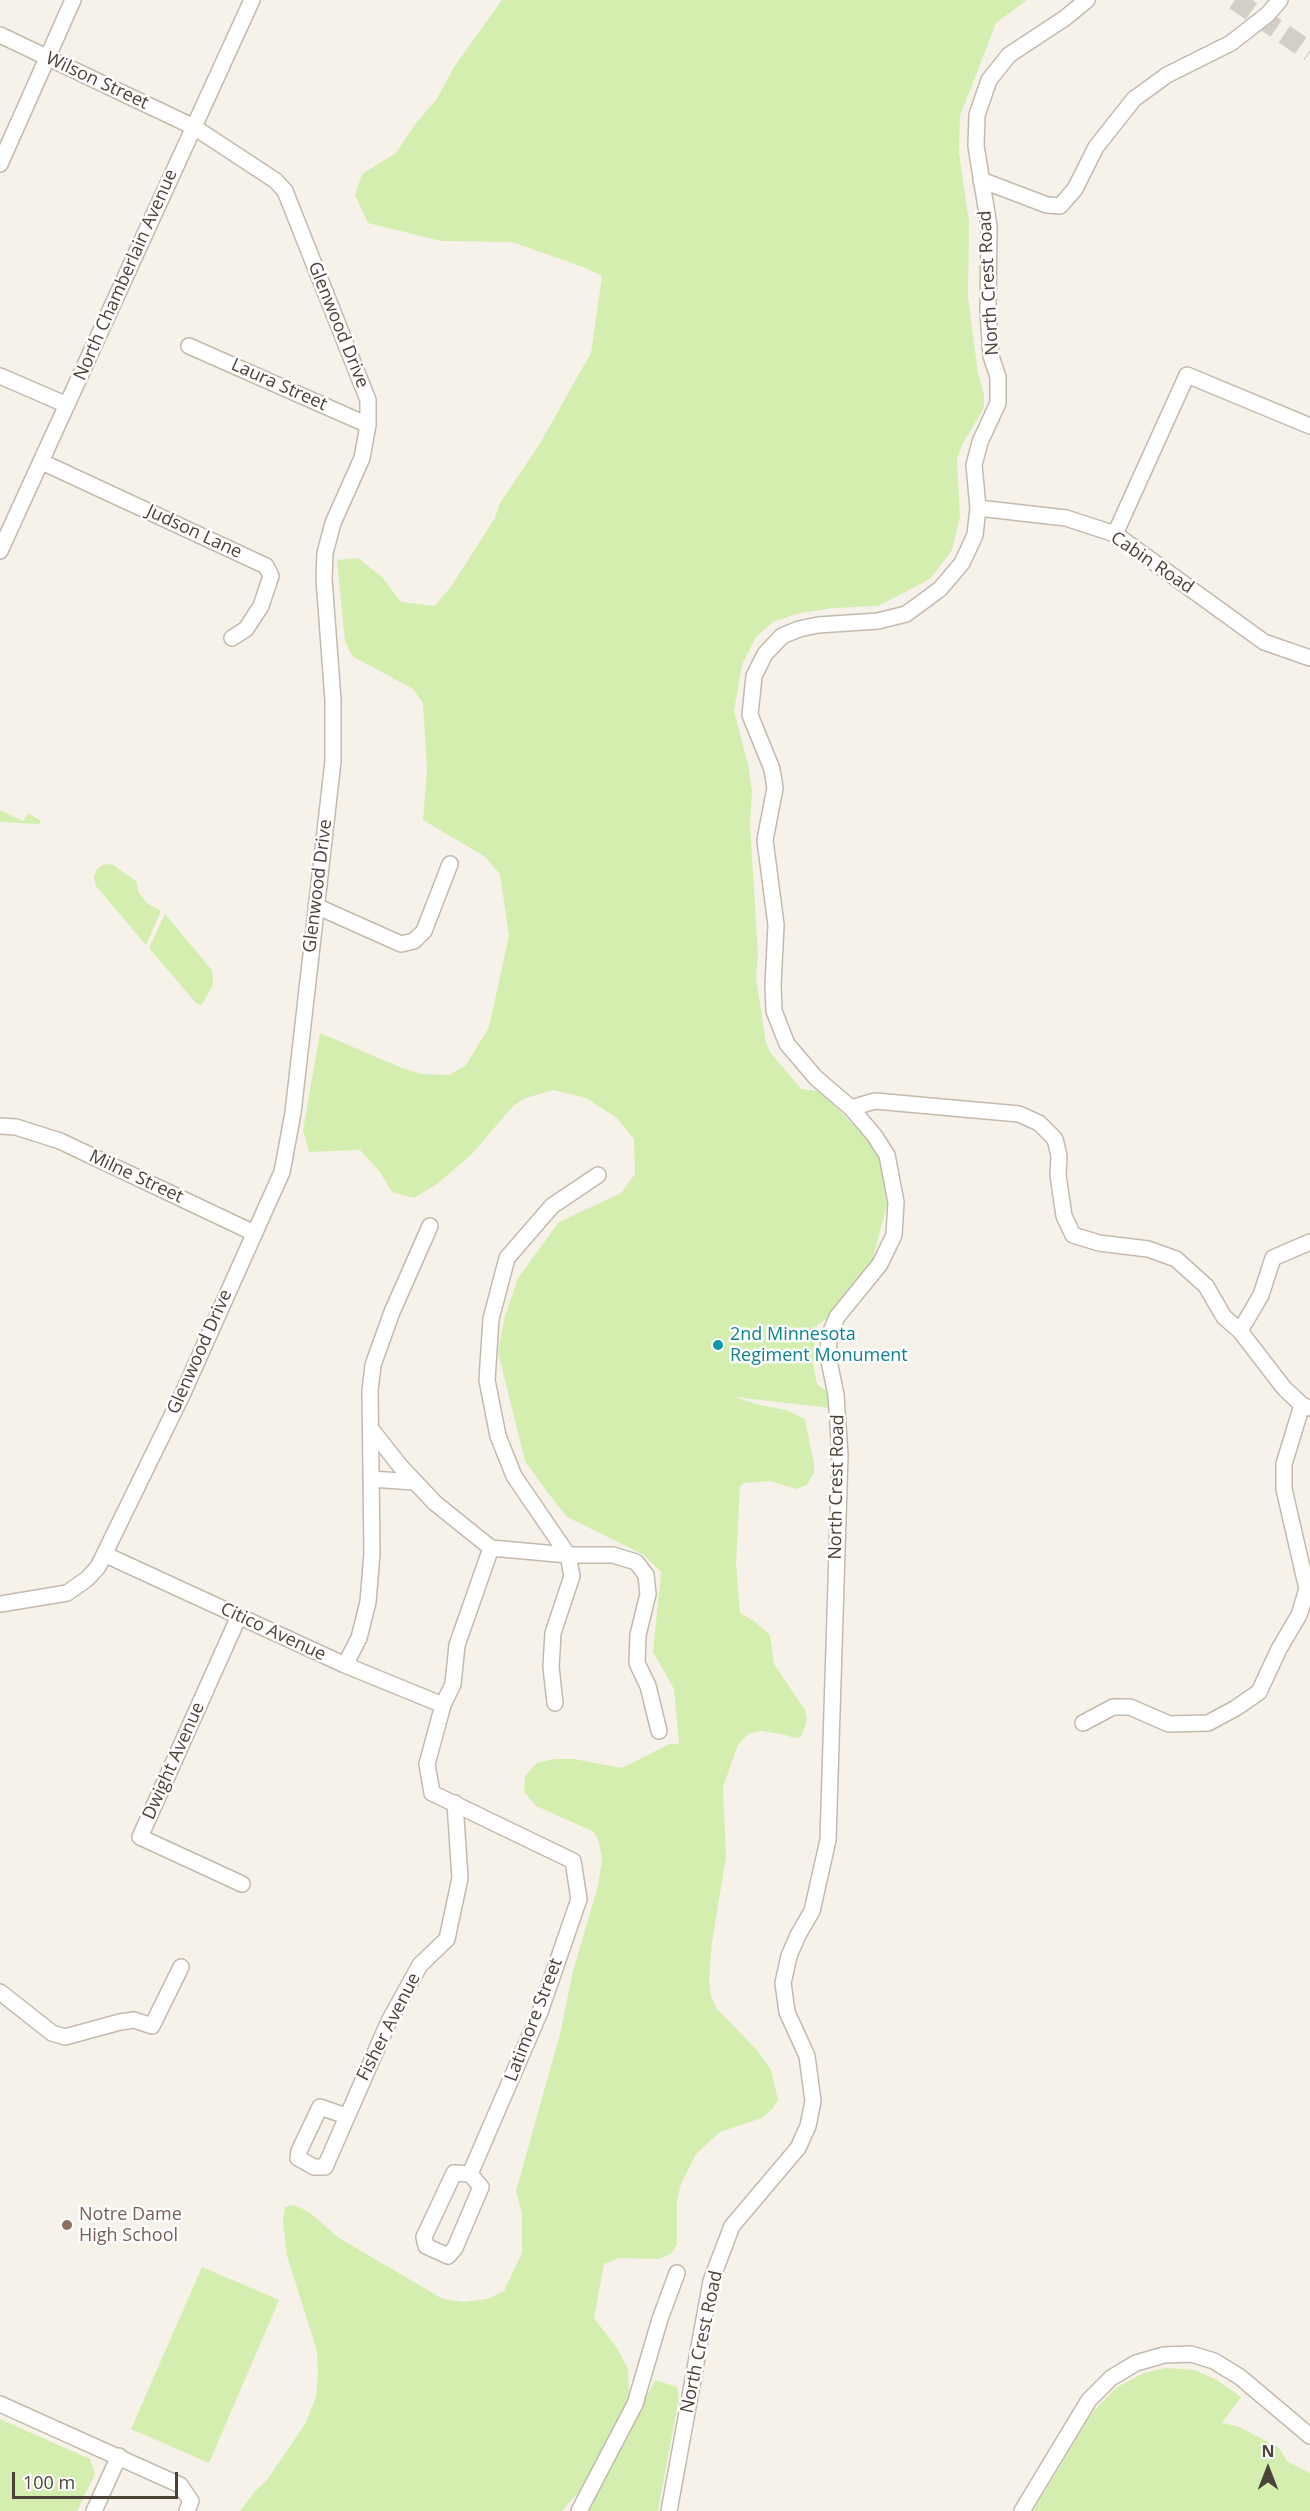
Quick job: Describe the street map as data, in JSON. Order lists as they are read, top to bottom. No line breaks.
{"streets":{"street":["Wilson Street","North Chamberlain Avenue","North Crest Road","Glenwood Drive","Laura Street","Judson Lane","Cabin Road","Milne Street","Citico Avenue","Dwight Avenue","Latimore Street","Fisher Avenue"]},"crossings":[["Wilson Street","North Chamberlain Avenue"],["Wilson Street","Glenwood Drive"],["North Chamberlain Avenue","Glenwood Drive"],["North Chamberlain Avenue","Judson Lane"],["North Crest Road","Cabin Road"],["Glenwood Drive","Laura Street"],["Glenwood Drive","Milne Street"],["Glenwood Drive","Citico Avenue"],["Citico Avenue","Dwight Avenue"],["Latimore Street","Fisher Avenue"]],"places":["2nd Minnesota Regiment Monument","Notre Dame High School"],"scale_bar":"100 m","north":"top"}
